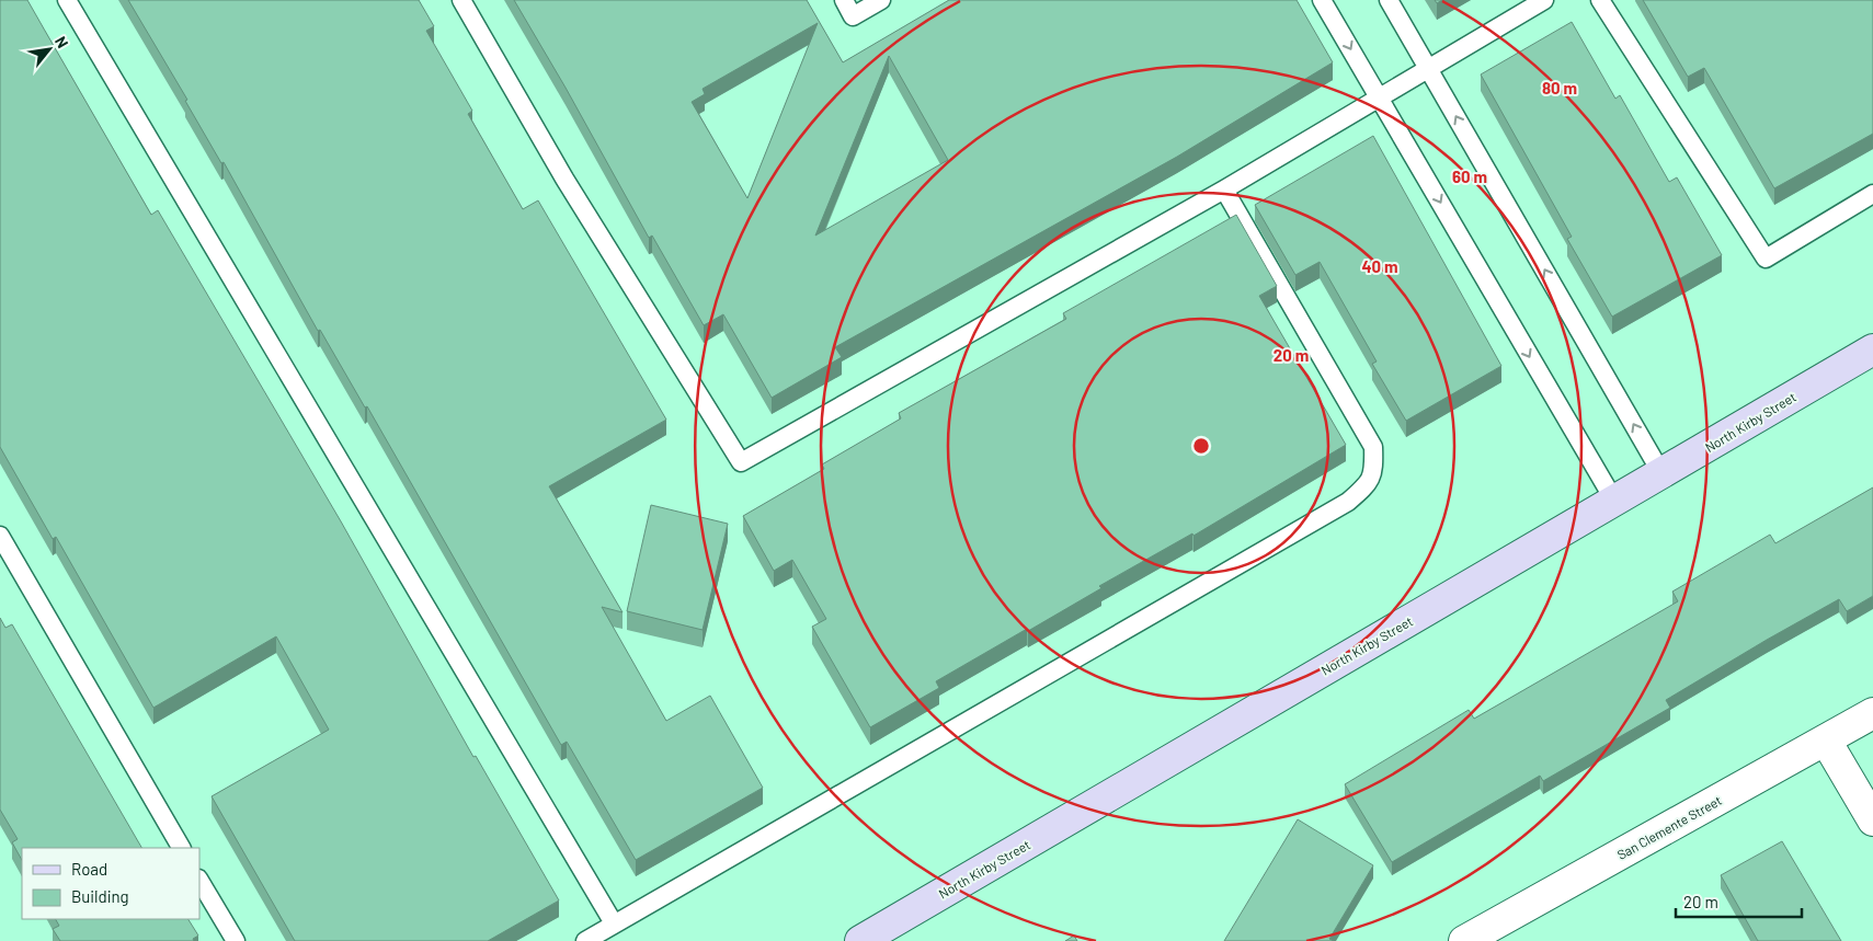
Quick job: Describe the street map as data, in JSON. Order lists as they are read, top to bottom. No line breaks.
{"streets":{"street":["North Kirby Street","San Clemente Street"]},"legend":["Road","Building"],"scale_bar":"20 m","north":"top right","rings":["80 m","60 m","40 m","20 m"]}
